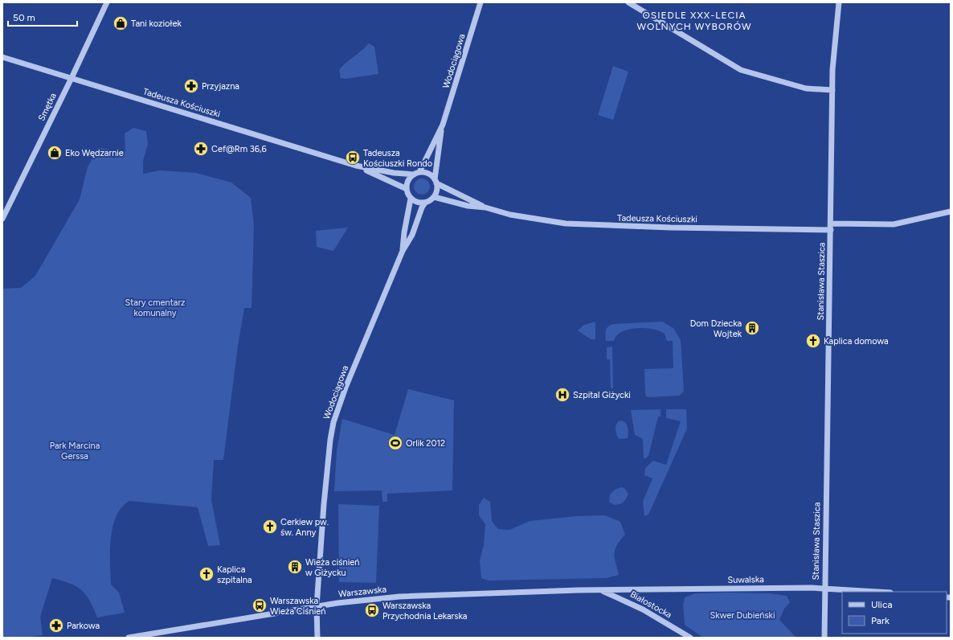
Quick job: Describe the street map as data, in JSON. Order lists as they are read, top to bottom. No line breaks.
{"streets":{"street":["Wodociągowa","Tadeusza Kościuszki","Smętka","Stanisława Staszica","Suwalska","Warszawska","Białostocka"]},"crossings":[["Wodociągowa","Tadeusza Kościuszki"],["Wodociągowa","Warszawska"],["Tadeusza Kościuszki","Smętka"],["Tadeusza Kościuszki","Stanisława Staszica"],["Stanisława Staszica","Suwalska"],["Suwalska","Warszawska"],["Suwalska","Białostocka"],["Warszawska","Białostocka"]],"districts":["OSIEDLE XXX-LECIA WOLNYCH WYBORÓW"],"parks":["Stary cmentarz komunalny","Park Marcina Gerssa","Skwer Dubieński"],"places":{"shop":["Tani koziołek","Eko Wędzarnie"],"pharmacy":["Przyjazna","Cef@Rm 36,6","Parkowa"],"bus stop":["Tadeusza Kościuszki Rondo","Warszawska Wieża Ciśnień","Warszawska Przychodnia Lekarska"],"building":["Dom Dziecka Wojtek","Wieża ciśnień w Giżycku"],"church":["Kaplica domowa","Cerkiew pw. św. Anny","Kaplica szpitalna"],"hospital":["Szpital Giżycki"],"sports":["Orlik 2012"]},"legend":["Ulica","Park"],"scale_bar":"50 m"}
